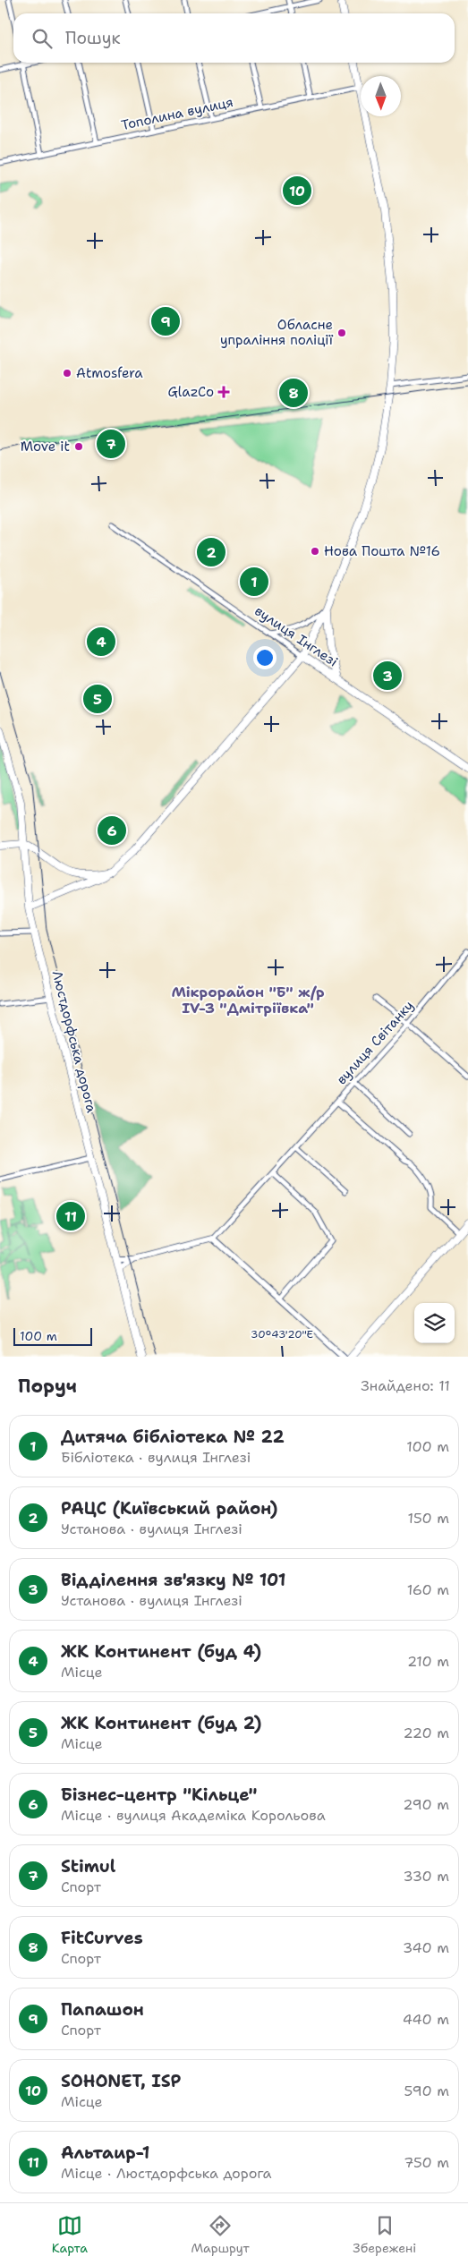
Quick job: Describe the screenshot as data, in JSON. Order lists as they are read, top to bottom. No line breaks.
{"streets":{"main road":["вулиця Інглезі","Люстдорфська дорога"],"street":["Тополина вулиця","вулиця Світанку"]},"districts":["Мікрорайон \"Б\" ж/р IV-3 \"Дмітріївка\""],"places":{"other":["Обласне упраління поліції","Atmosfera","Move it","Нова Пошта №16"],"health":["GlazCo"]},"scale_bar":"100 m","north":"bottom","page":{"search":"Пошук","pins":["10","9","8","7","2","1","4","3","5","6","11"],"scale":"100 m","heading":["Поруч","Знайдено: 11"],"list":[{"mark":"1","name":"Дитяча бібліотека № 22","note":"Бібліотека · вулиця Інглезі","value":"100 m"},{"mark":"2","name":"РАЦС (Київський район)","note":"Установа · вулиця Інглезі","value":"150 m"},{"mark":"3","name":"Відділення зв'язку № 101","note":"Установа · вулиця Інглезі","value":"160 m"},{"mark":"4","name":"ЖК Континент (буд 4)","note":"Місце","value":"210 m"},{"mark":"5","name":"ЖК Континент (буд 2)","note":"Місце","value":"220 m"},{"mark":"6","name":"Бізнес-центр \"Кільце\"","note":"Місце · вулиця Академіка Корольова","value":"290 m"},{"mark":"7","name":"Stimul","note":"Спорт","value":"330 m"},{"mark":"8","name":"FitCurves","note":"Спорт","value":"340 m"},{"mark":"9","name":"Папашон","note":"Спорт","value":"440 m"},{"mark":"10","name":"SOHONET, ISP","note":"Місце","value":"590 m"},{"mark":"11","name":"Альтаир-1","note":"Місце · Люстдорфська дорога","value":"750 m"}],"nav":["Карта","Маршрут","Збережені"]},"coordinates":["30°43'20\"E"]}
